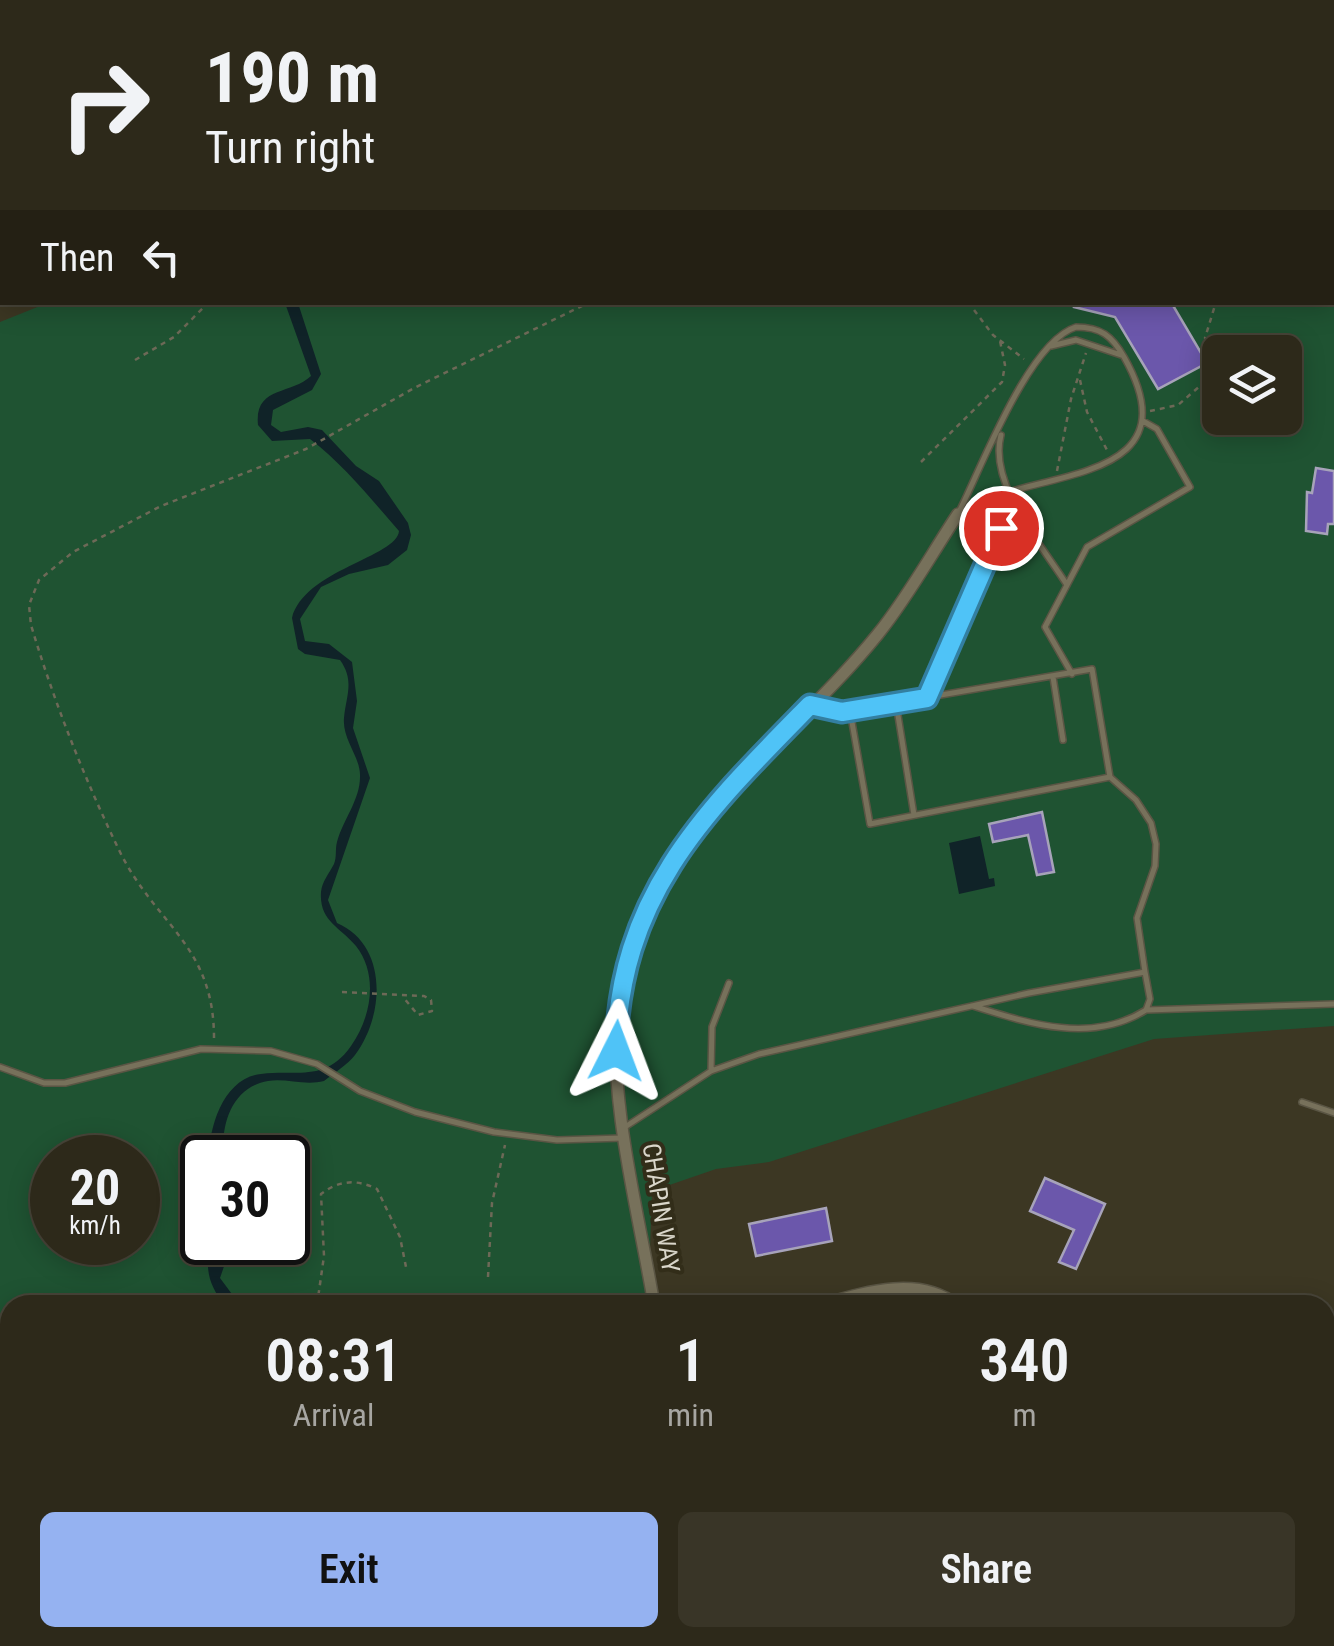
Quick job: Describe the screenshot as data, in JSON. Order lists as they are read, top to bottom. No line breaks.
{"streets":{"street":["CHAPIN WAY"]},"page":{"turn":["190 m","Turn right"],"then":"Then","speed":"20 km/h","limit":"30","eta":["08:31","Arrival","1","min","340","m"],"buttons":["Exit","Share"]}}
